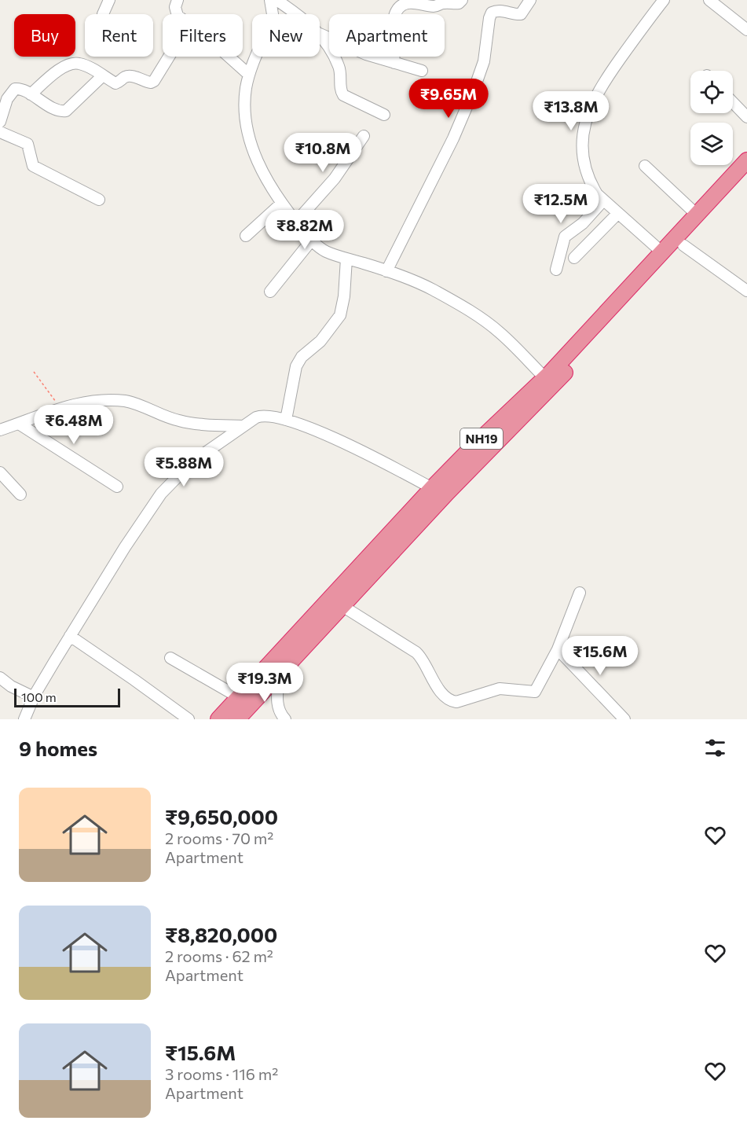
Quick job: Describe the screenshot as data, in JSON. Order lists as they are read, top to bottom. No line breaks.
{"streets":{"highway":["NH19"]},"scale_bar":"100 m","page":{"chip":["Buy","Rent","Filters","New","Apartment"],"price":["₹9.65M","₹13.8M","₹10.8M","₹12.5M","₹8.82M","₹6.48M","₹5.88M","₹15.6M","₹19.3M"],"scale":"100 m","heading":"9 homes","list":[{"name":"₹9,650,000","note":"2 rooms · 70 m² · Apartment"},{"name":"₹8,820,000","note":"2 rooms · 62 m² · Apartment"},{"name":"₹15.6M","note":"3 rooms · 116 m² · Apartment"}]}}
